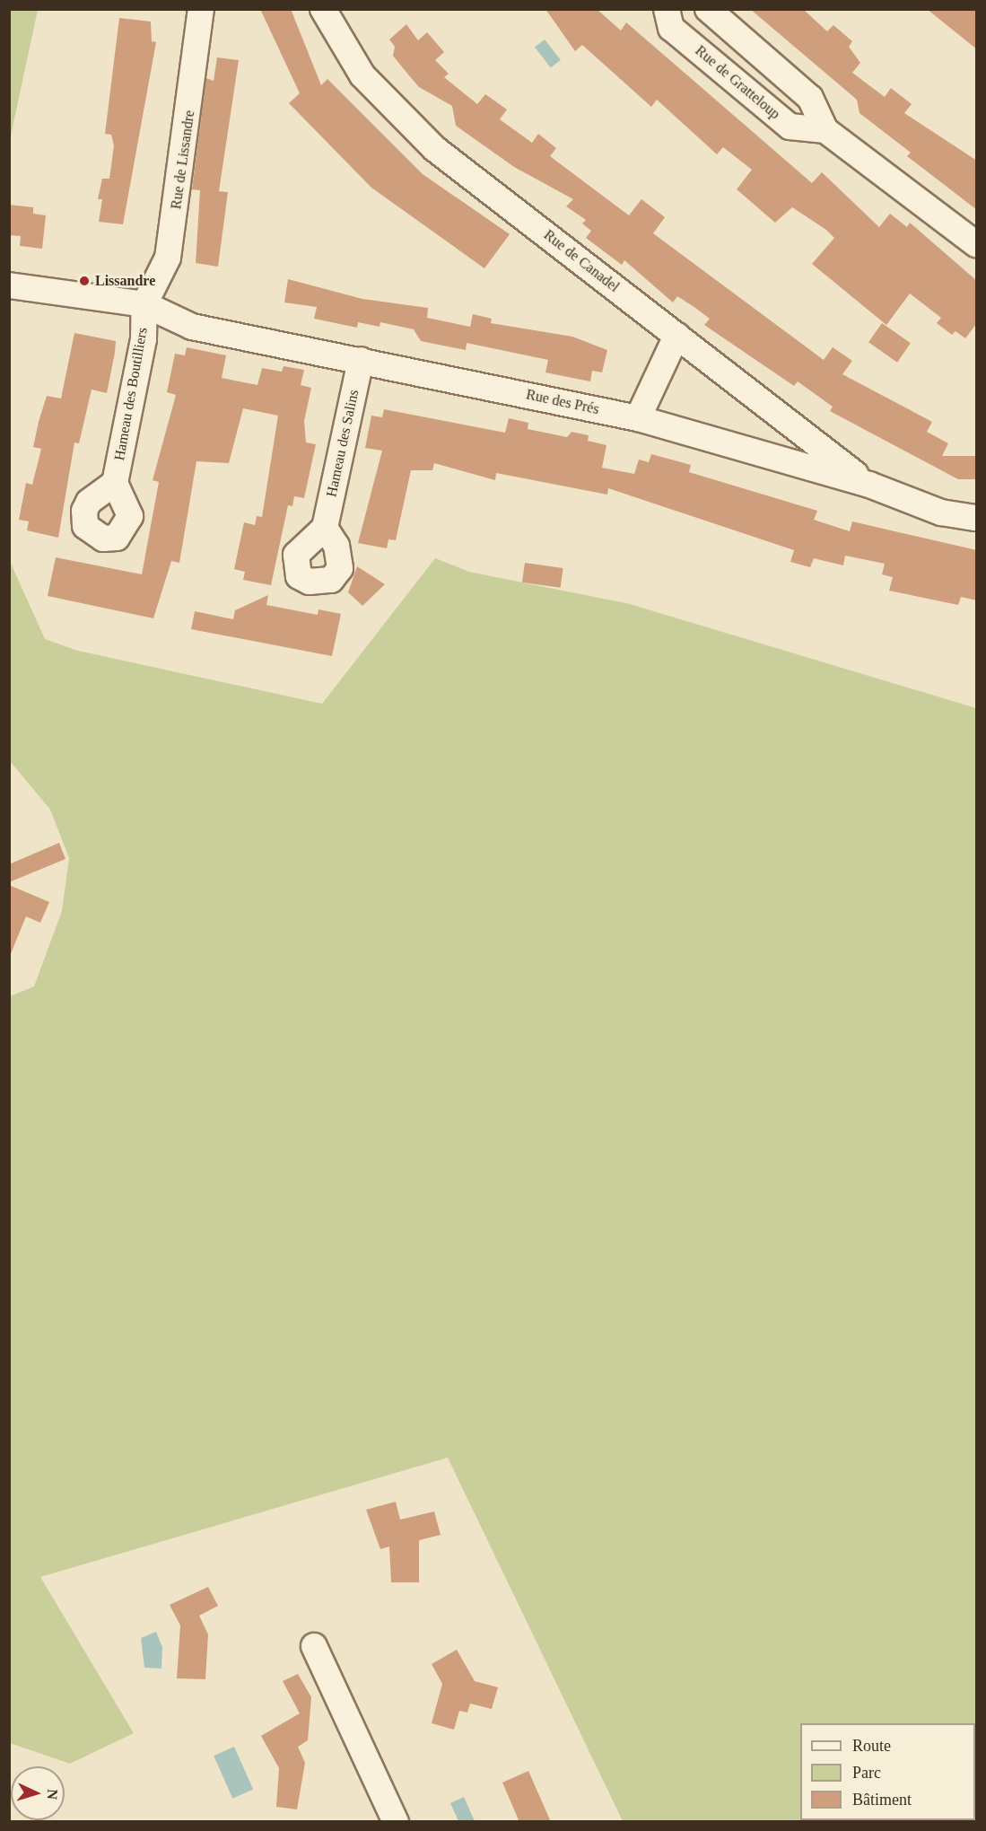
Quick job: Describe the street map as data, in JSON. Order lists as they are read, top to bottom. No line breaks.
{"streets":{"street":["Rue de Gratteloup","Rue de Lissandre","Rue de Canadel","Hameau des Boutilliers","Rue des Prés","Hameau des Salins"]},"crossings":[["Rue de Lissandre","Hameau des Boutilliers"],["Rue de Lissandre","Rue des Prés"],["Rue de Canadel","Rue des Prés"],["Hameau des Boutilliers","Rue des Prés"],["Rue des Prés","Hameau des Salins"]],"places":["Lissandre"],"legend":["Route","Parc","Bâtiment"],"north":"right"}
